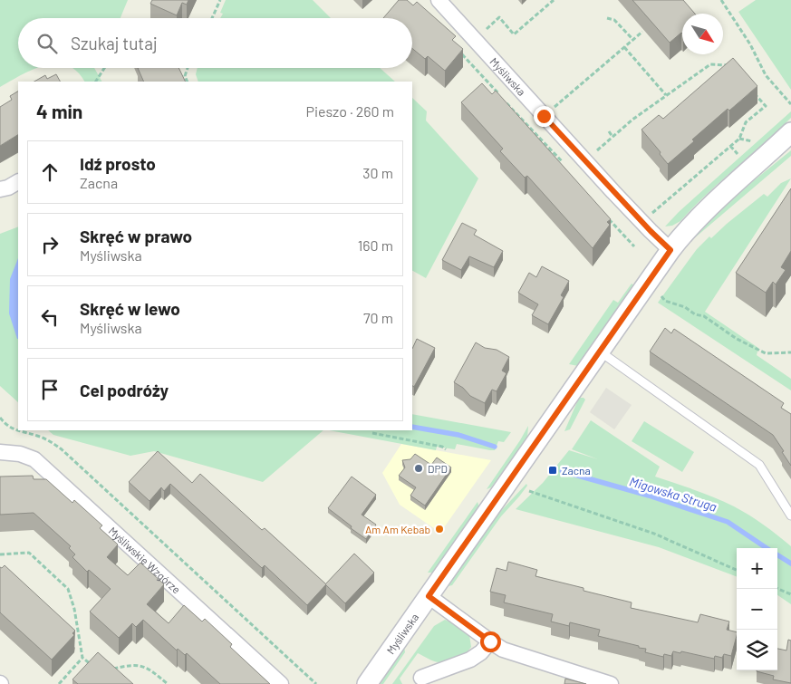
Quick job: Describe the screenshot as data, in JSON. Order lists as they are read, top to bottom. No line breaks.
{"streets":{"street":["Myśliwska","Myśliwskie Wzgórze"]},"water":["Migowska Struga"],"places":{"other":["DPD","Am Am Kebab"],"transit":["Zacna"]},"north":"bottom right","page":{"search":"Szukaj tutaj","heading":["4 min","Pieszo · 260 m"],"list":[["Idź prosto","Zacna","30 m"],["Skręć w prawo","Myśliwska","160 m"],["Skręć w lewo","Myśliwska","70 m"],"Cel podróży"],"map_buttons":["+","−"]}}
